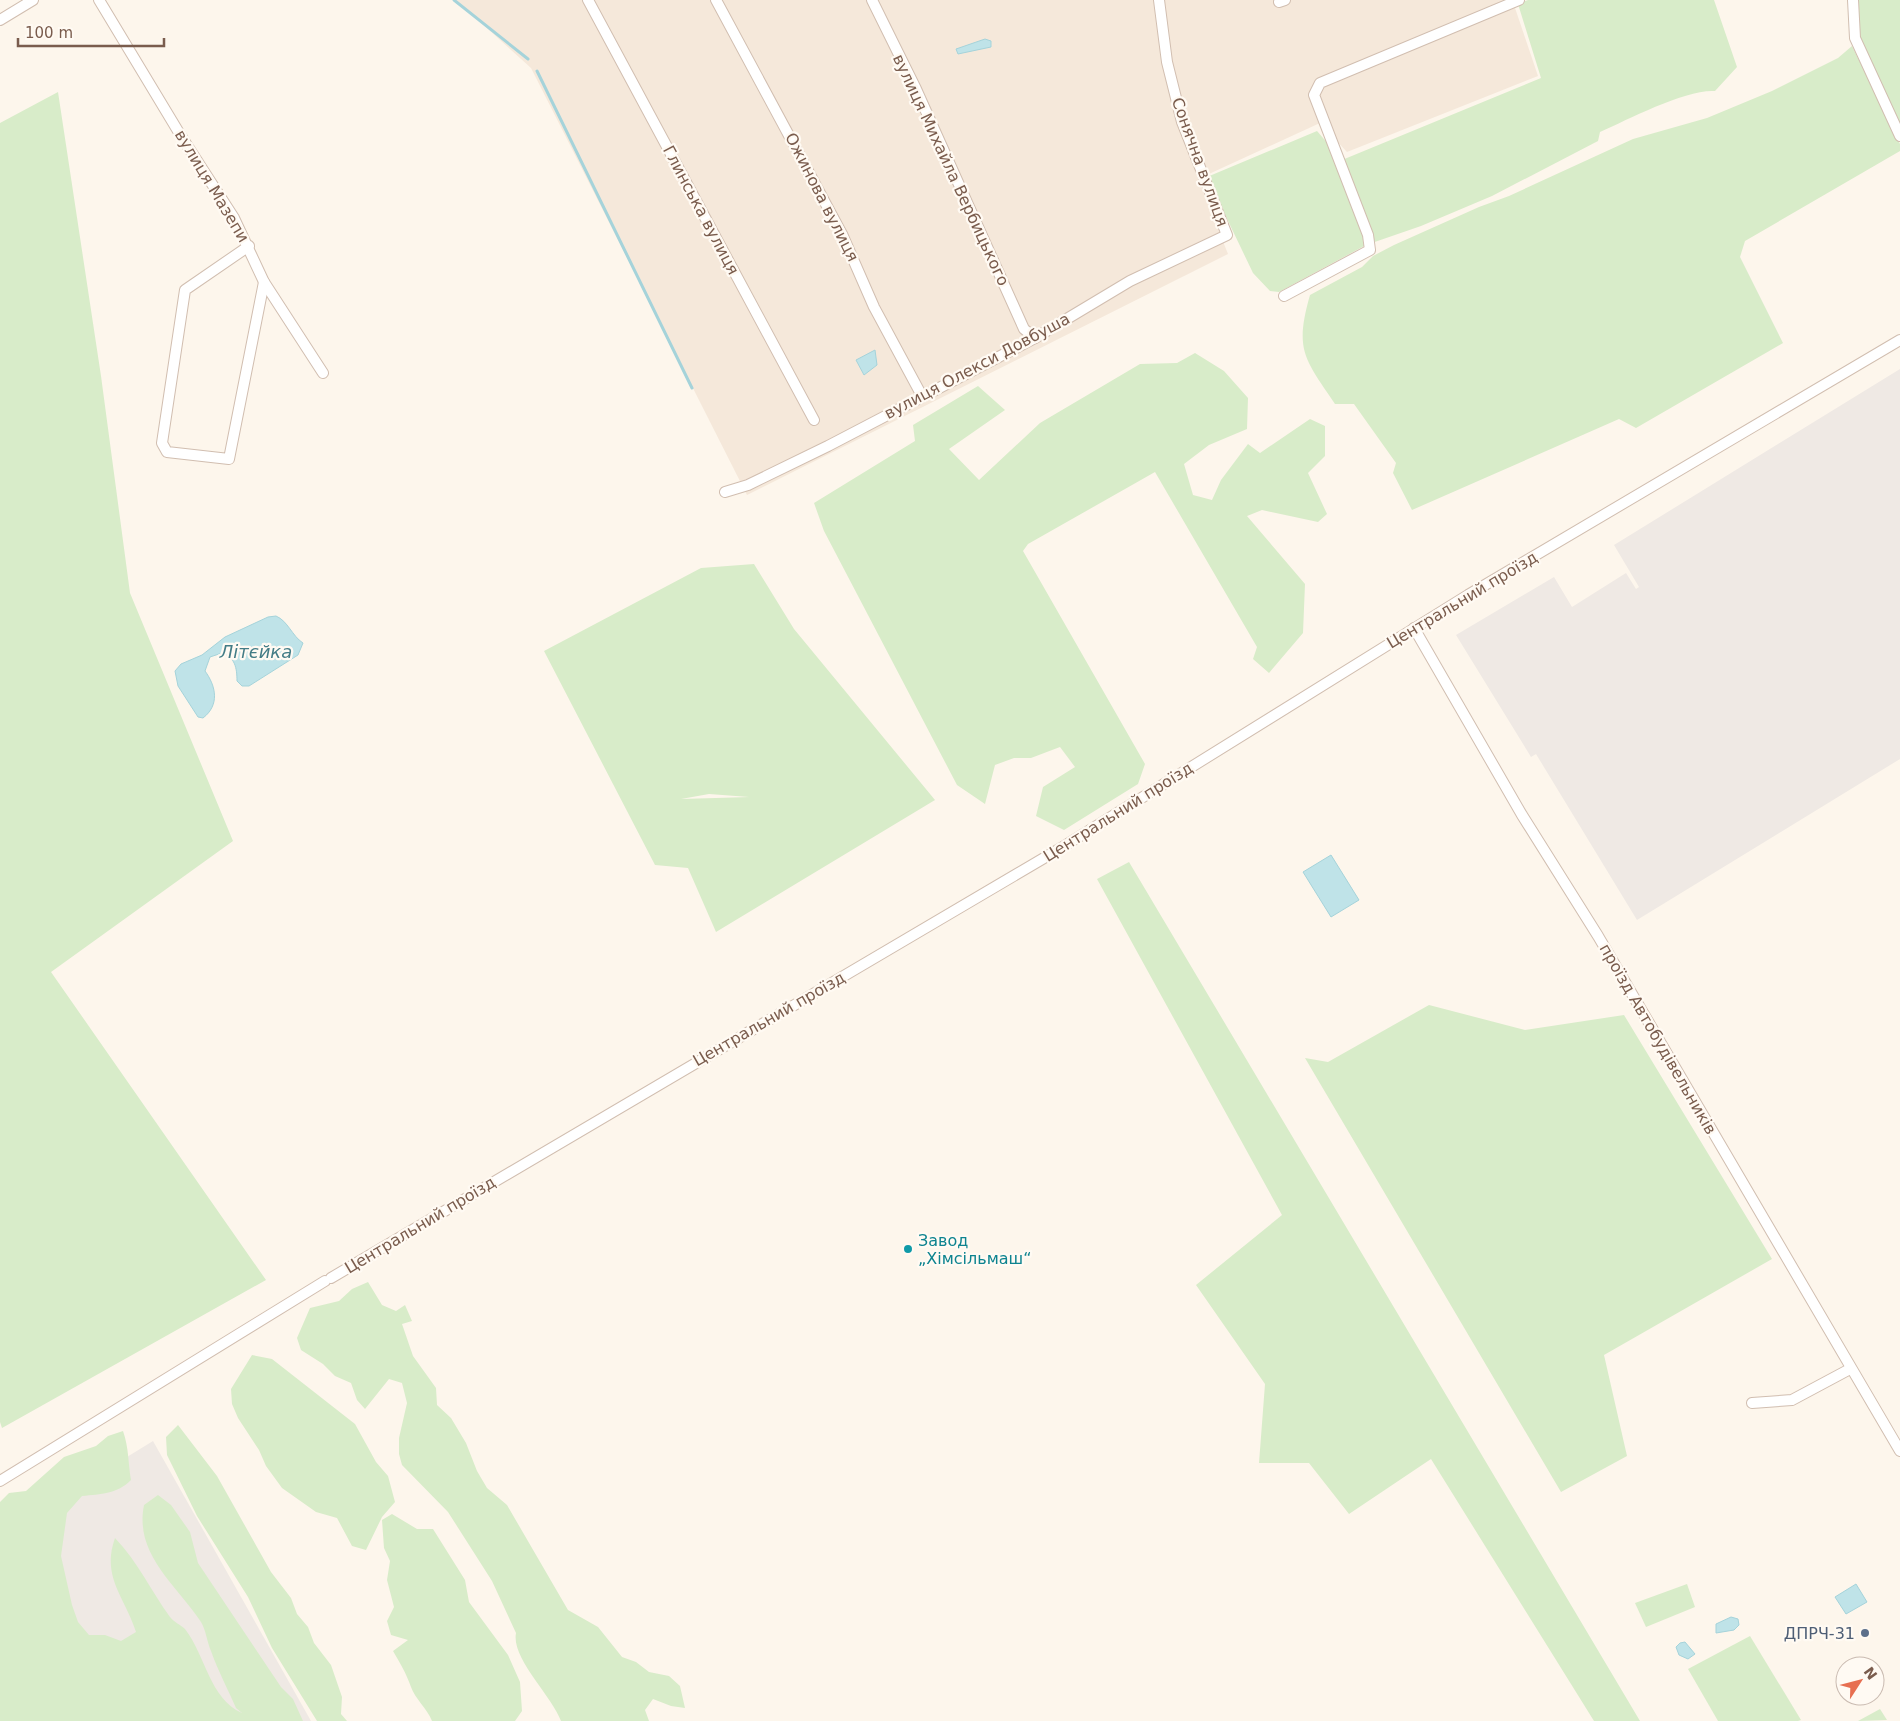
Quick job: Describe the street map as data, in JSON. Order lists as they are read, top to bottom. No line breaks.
{"streets":{"street":["Сонячна вулиця","вулиця Михайла Вербицького","вулиця Мазепи","Ожинова вулиця","Глинська вулиця","вулиця Олекси Довбуша","Центральний проїзд","проїзд Автобудівельників"]},"crossings":[["Сонячна вулиця","вулиця Олекси Довбуша"],["вулиця Михайла Вербицького","вулиця Олекси Довбуша"],["Ожинова вулиця","вулиця Олекси Довбуша"],["Центральний проїзд","проїзд Автобудівельників"]],"water":["Літєйка"],"places":["Завод „Хімсільмаш“","ДПРЧ-31"],"scale_bar":"100 m","north":"top right"}
